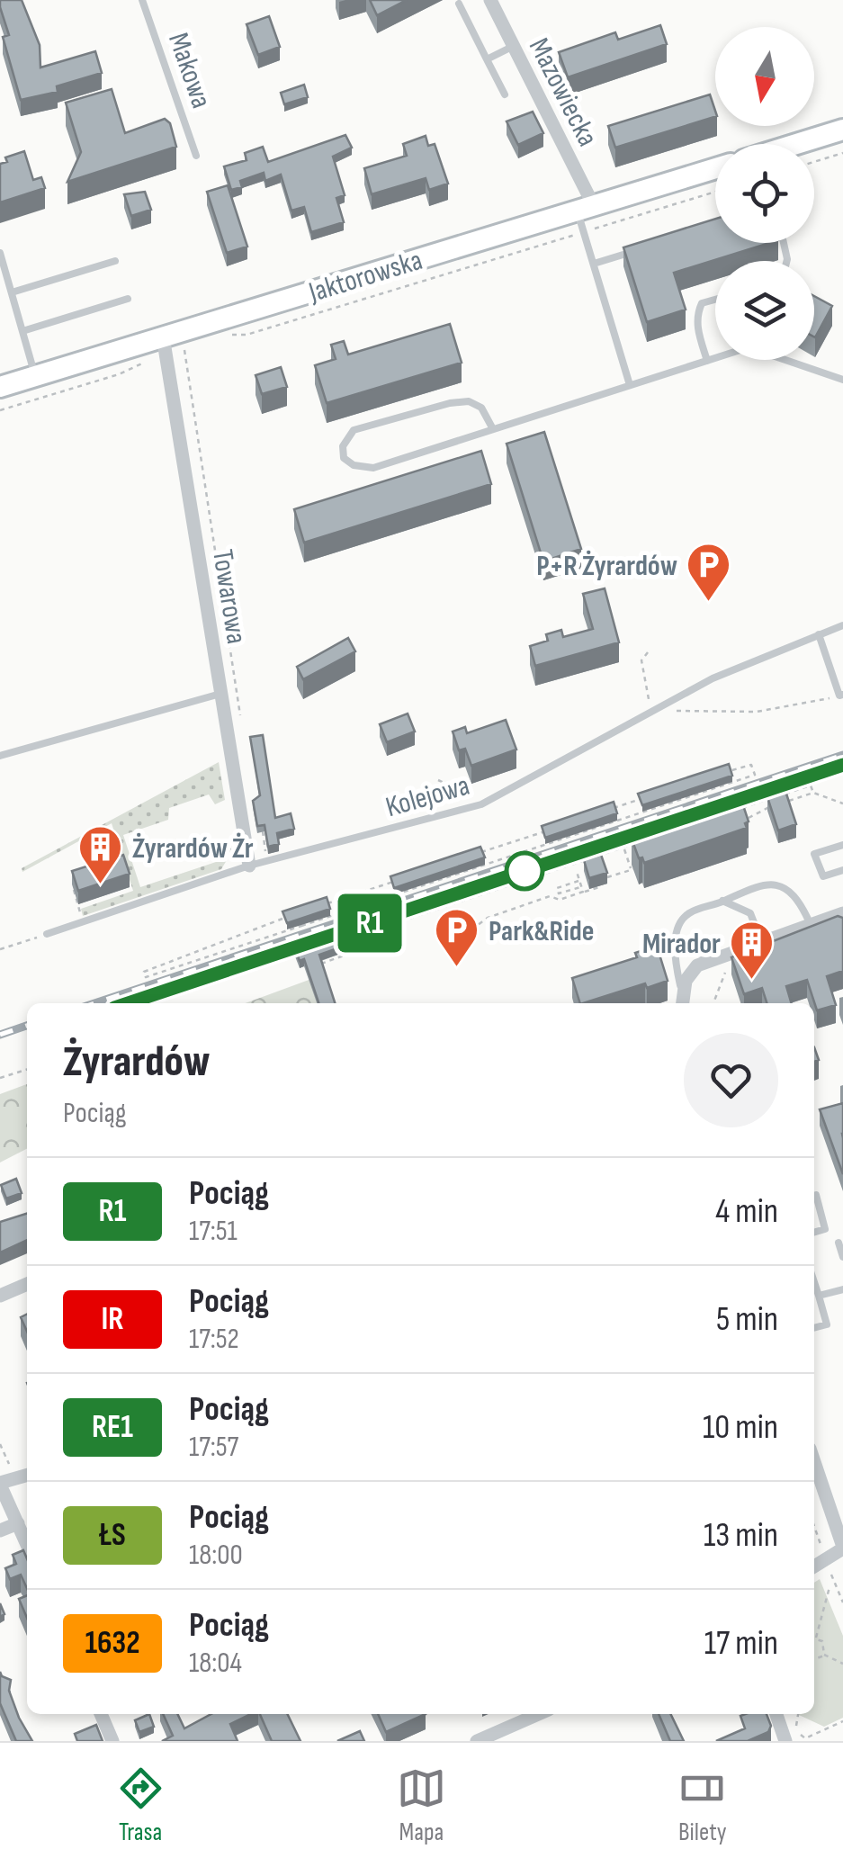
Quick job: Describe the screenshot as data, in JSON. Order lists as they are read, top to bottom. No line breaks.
{"streets":{"main road":["Jaktorowska"],"street":["Mazowiecka","Towarowa"],"lane":["Makowa","Kolejowa"]},"crossings":[["Mazowiecka","Jaktorowska"],["Jaktorowska","Towarowa"],["Towarowa","Kolejowa"]],"places":{"parking":["P+R Żyrardów","Park&Ride"],"building":["Żyrardów Żr","Mirador"]},"north":"bottom","page":{"on_map":"R1","heading":["Żyrardów","Pociąg"],"list":[{"mark":"R1","name":"Pociąg","note":"17:51","value":"4 min"},{"mark":"IR","name":"Pociąg","note":"17:52","value":"5 min"},{"mark":"RE1","name":"Pociąg","note":"17:57","value":"10 min"},{"mark":"ŁS","name":"Pociąg","note":"18:00","value":"13 min"},{"mark":"1632","name":"Pociąg","note":"18:04","value":"17 min"}],"tabs":["Trasa","Mapa","Bilety"]}}
